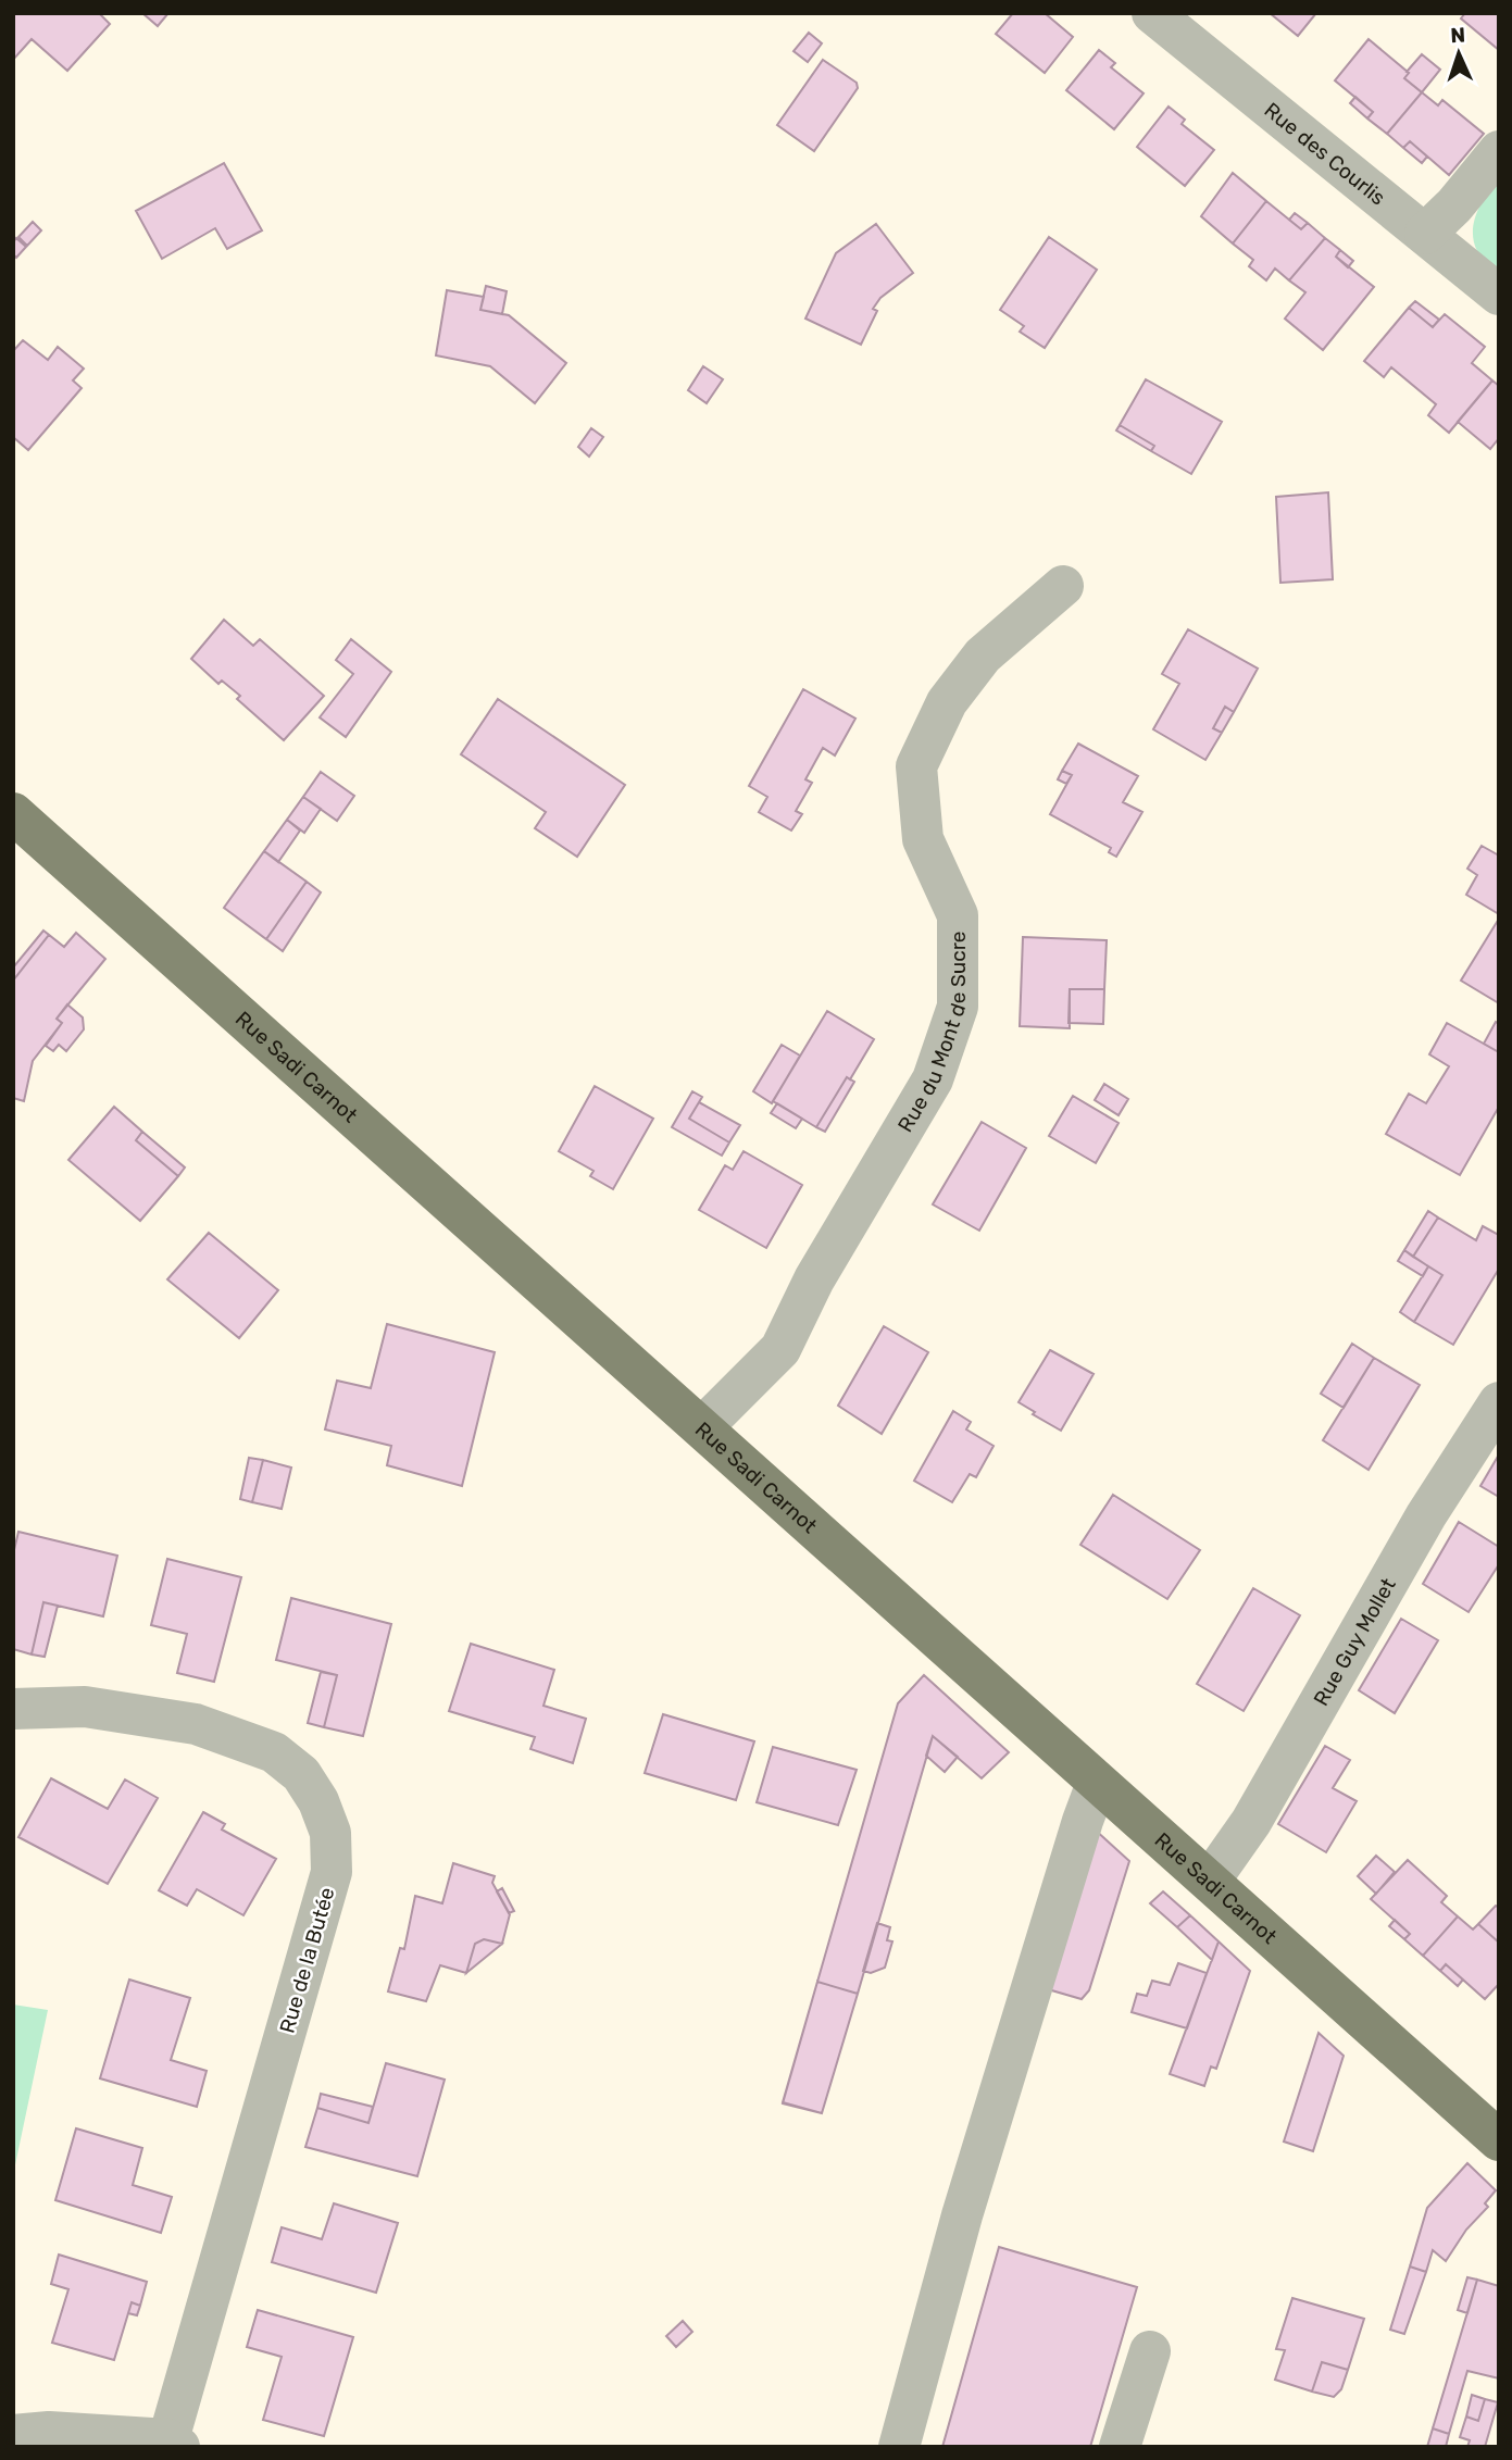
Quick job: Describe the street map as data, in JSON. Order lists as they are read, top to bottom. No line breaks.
{"streets":{"main road":["Rue Sadi Carnot"],"street":["Rue des Courlis","Rue du Mont de Sucre","Rue Guy Mollet","Rue de la Butée"]},"crossings":[["Rue du Mont de Sucre","Rue Sadi Carnot"],["Rue Sadi Carnot","Rue Guy Mollet"]],"north":"top"}
